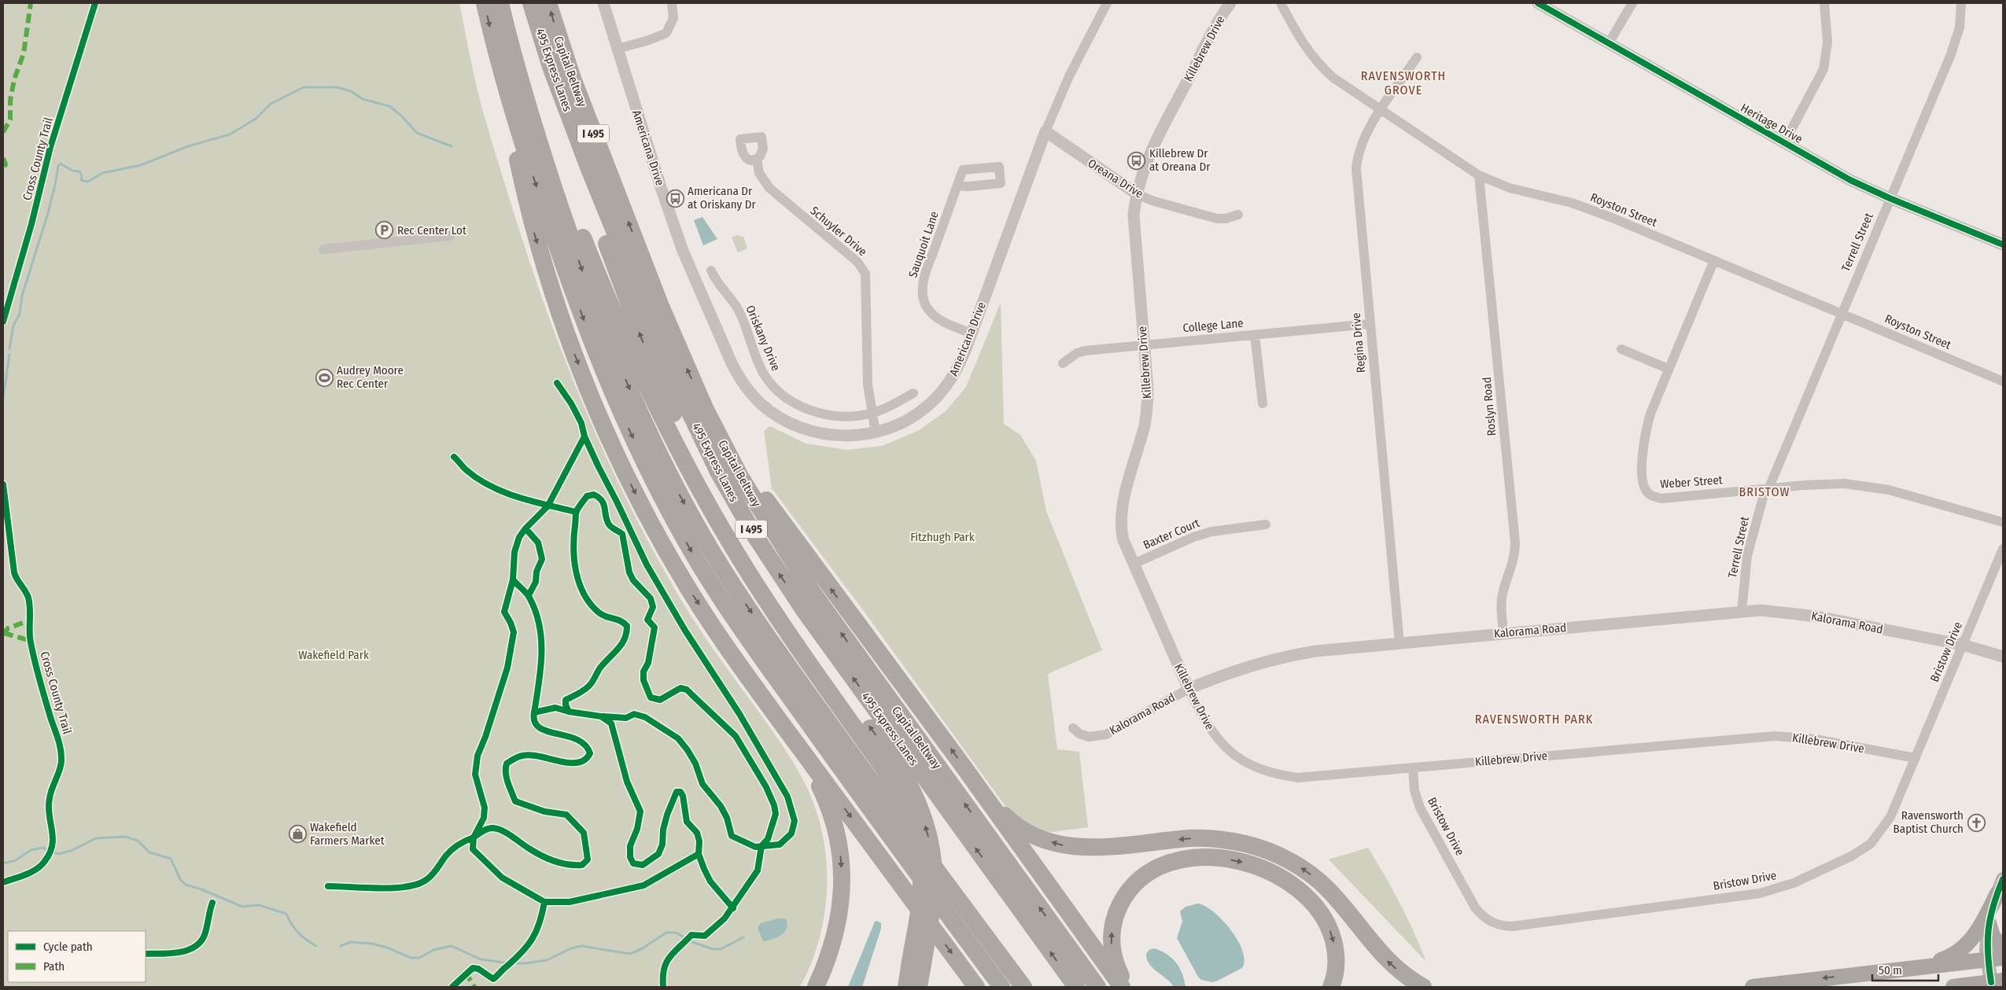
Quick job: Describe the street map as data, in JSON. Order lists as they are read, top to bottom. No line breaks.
{"streets":{"highway":["495 Express Lanes","Capital Beltway","I 495"],"street":["Killebrew Drive","Heritage Drive","Americana Drive","Oreana Drive","Royston Street","Schuyler Drive","Terrell Street","Sauquoit Lane","College Lane","Oriskany Drive","Regina Drive","Roslyn Road","Weber Street","Baxter Court","Kalorama Road","Bristow Drive"],"cycle path":["Cross County Trail"]},"crossings":[["Killebrew Drive","Oreana Drive"],["Killebrew Drive","College Lane"],["Killebrew Drive","Baxter Court"],["Killebrew Drive","Kalorama Road"],["Killebrew Drive","Bristow Drive"],["495 Express Lanes","Capital Beltway"],["Heritage Drive","Terrell Street"],["Americana Drive","Oreana Drive"],["Americana Drive","Schuyler Drive"],["Americana Drive","Sauquoit Lane"],["Royston Street","Terrell Street"],["Royston Street","Regina Drive"],["Royston Street","Roslyn Road"],["Royston Street","Weber Street"],["Schuyler Drive","Oriskany Drive"],["Terrell Street","Weber Street"],["Terrell Street","Kalorama Road"],["College Lane","Regina Drive"],["Regina Drive","Kalorama Road"],["Roslyn Road","Kalorama Road"],["Kalorama Road","Bristow Drive"]],"districts":["RAVENSWORTH GROVE","BRISTOW","RAVENSWORTH PARK"],"parks":["Fitzhugh Park","Wakefield Park"],"places":{"bus stop":["Killebrew Dr at Oreana Dr","Americana Dr at Oriskany Dr"],"parking":["Rec Center Lot"],"sports":["Audrey Moore Rec Center"],"church":["Ravensworth Baptist Church"],"shop":["Wakefield Farmers Market"]},"legend":["Cycle path","Path"],"scale_bar":"50 m"}
